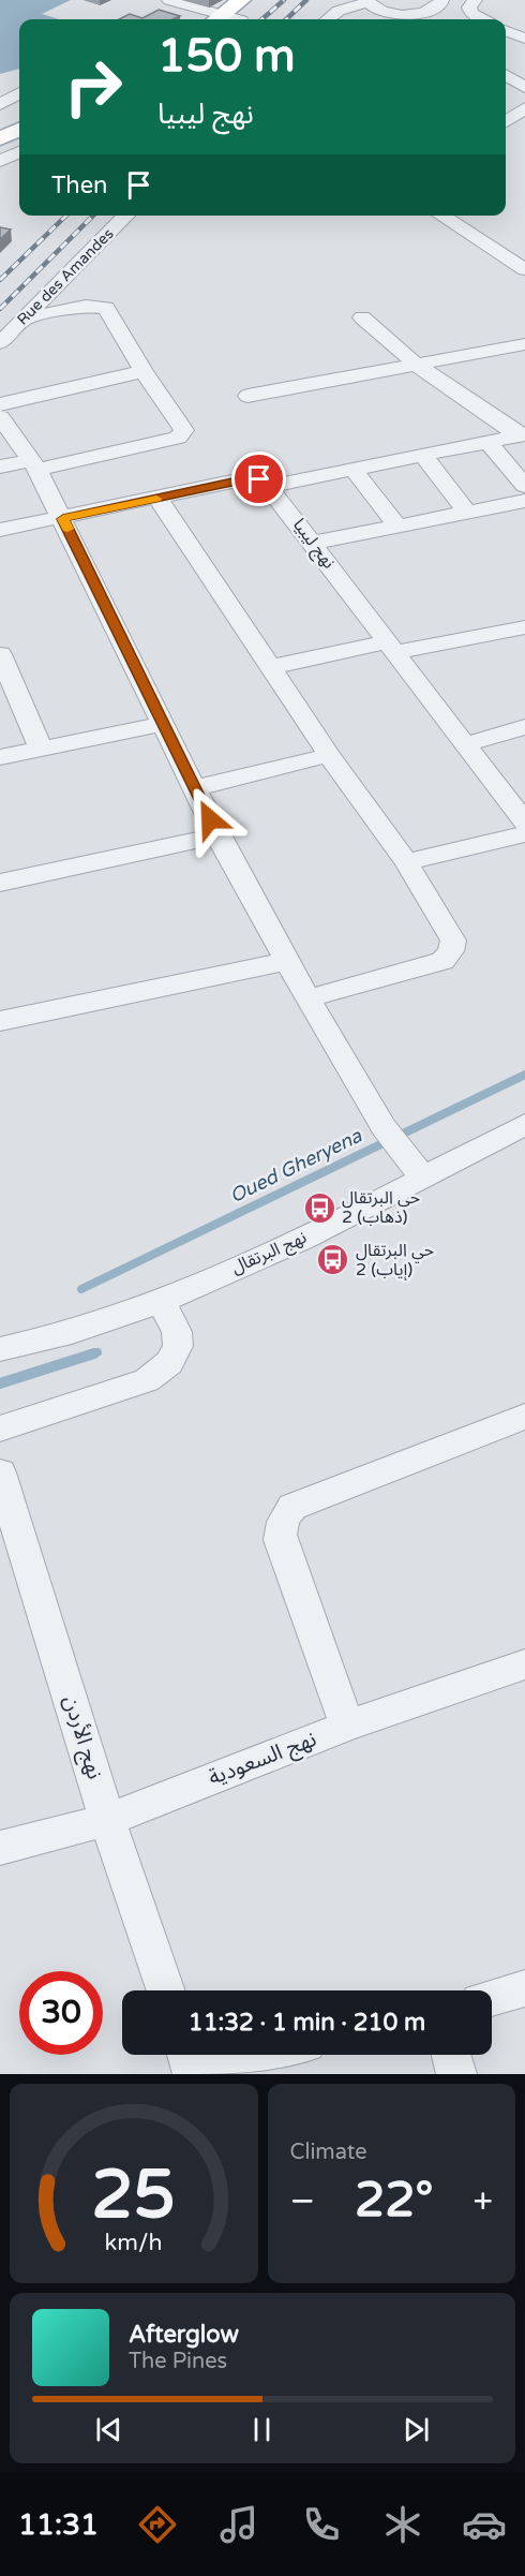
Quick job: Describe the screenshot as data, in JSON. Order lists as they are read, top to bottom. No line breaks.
{"streets":{"street":["Rue des Amandes","نهج ليبيا","نهج البرتقال","نهج الأردن","نهج السعودية"]},"crossings":[["نهج الأردن","نهج السعودية"]],"water":["Oued Gheryena"],"places":{"bus stop":["حي البرتقال 2 (ذهاب)","حي البرتقال 2 (إياب)"]},"page":{"turn":["150 m","نهج ليبيا"],"then":"Then","limit":"30","trip":"11:32 · 1 min · 210 m","tile":"Climate","heat":["−","22°","+"],"song":["Afterglow","The Pines"],"tabs":"11:31","gauge":["25","km/h"]}}
